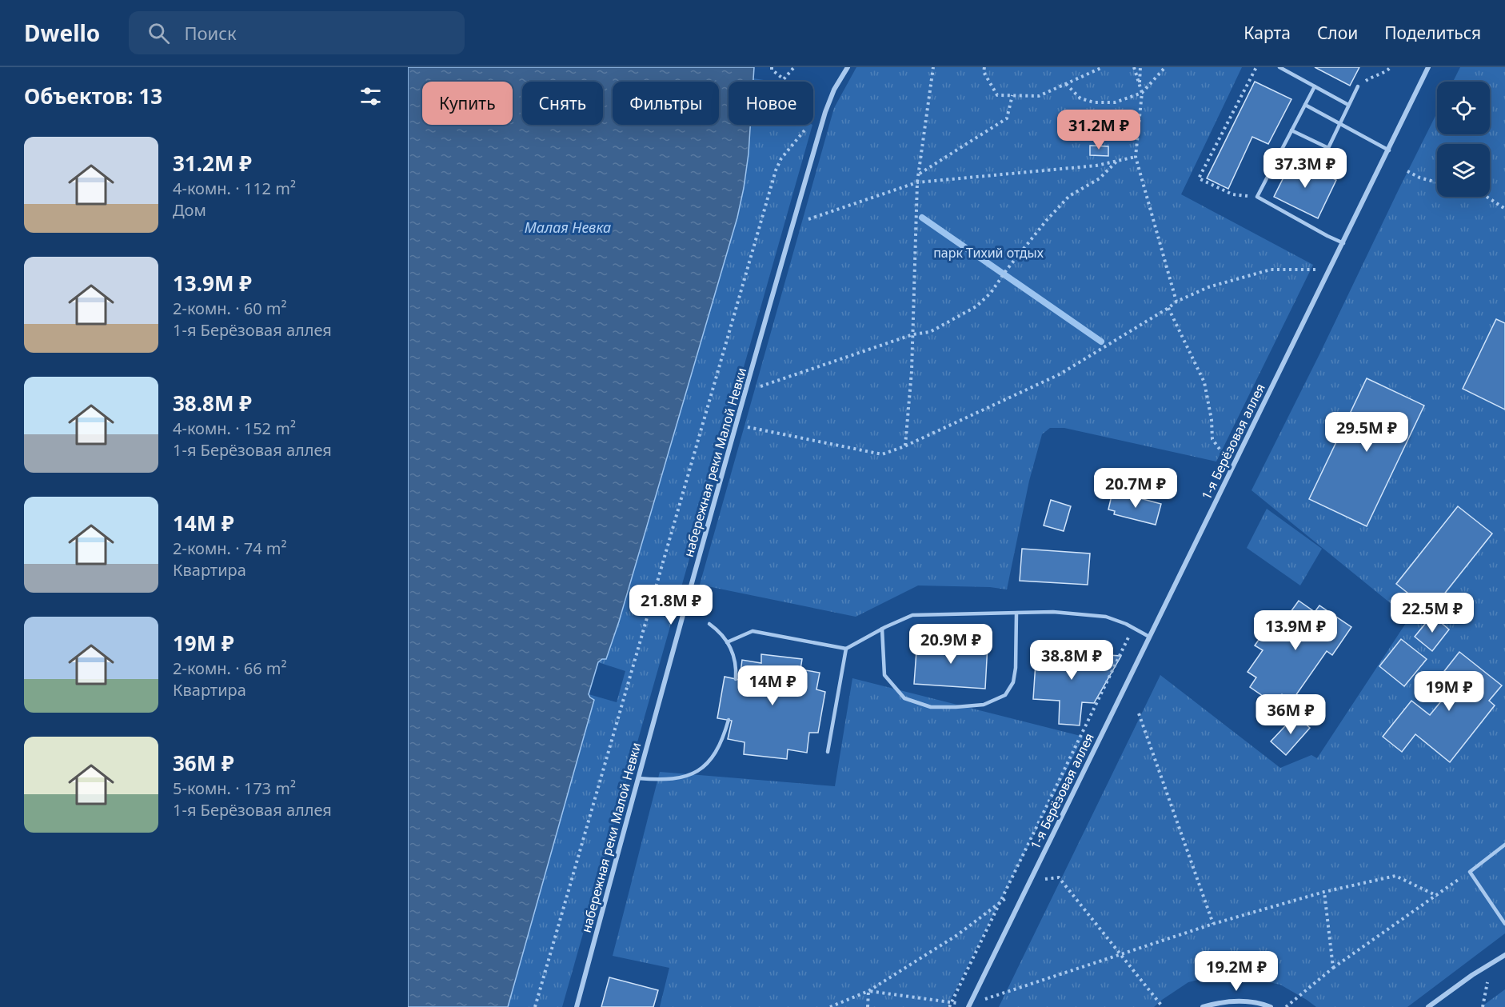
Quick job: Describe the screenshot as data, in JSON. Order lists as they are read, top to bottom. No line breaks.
{"streets":{"street":["1-я Берёзовая аллея","набережная реки Малой Невки"]},"water":["Малая Невка"],"parks":["парк Тихий отдых"],"page":{"header":"Dwello","search":"Поиск","nav":["Карта","Слои","Поделиться"],"heading":"Объектов: 13","chip":["Купить","Снять","Фильтры","Новое"],"price":["31.2M ₽","37.3M ₽","29.5M ₽","20.7M ₽","21.8M ₽","22.5M ₽","13.9M ₽","20.9M ₽","38.8M ₽","14M ₽","19M ₽","36M ₽","19.2M ₽"],"list":[{"name":"31.2M ₽","note":"4-комн. · 112 m² · Дом"},{"name":"13.9M ₽","note":"2-комн. · 60 m² · 1-я Берёзовая аллея"},{"name":"38.8M ₽","note":"4-комн. · 152 m² · 1-я Берёзовая аллея"},{"name":"14M ₽","note":"2-комн. · 74 m² · Квартира"},{"name":"19M ₽","note":"2-комн. · 66 m² · Квартира"},{"name":"36M ₽","note":"5-комн. · 173 m² · 1-я Берёзовая аллея"}]}}
